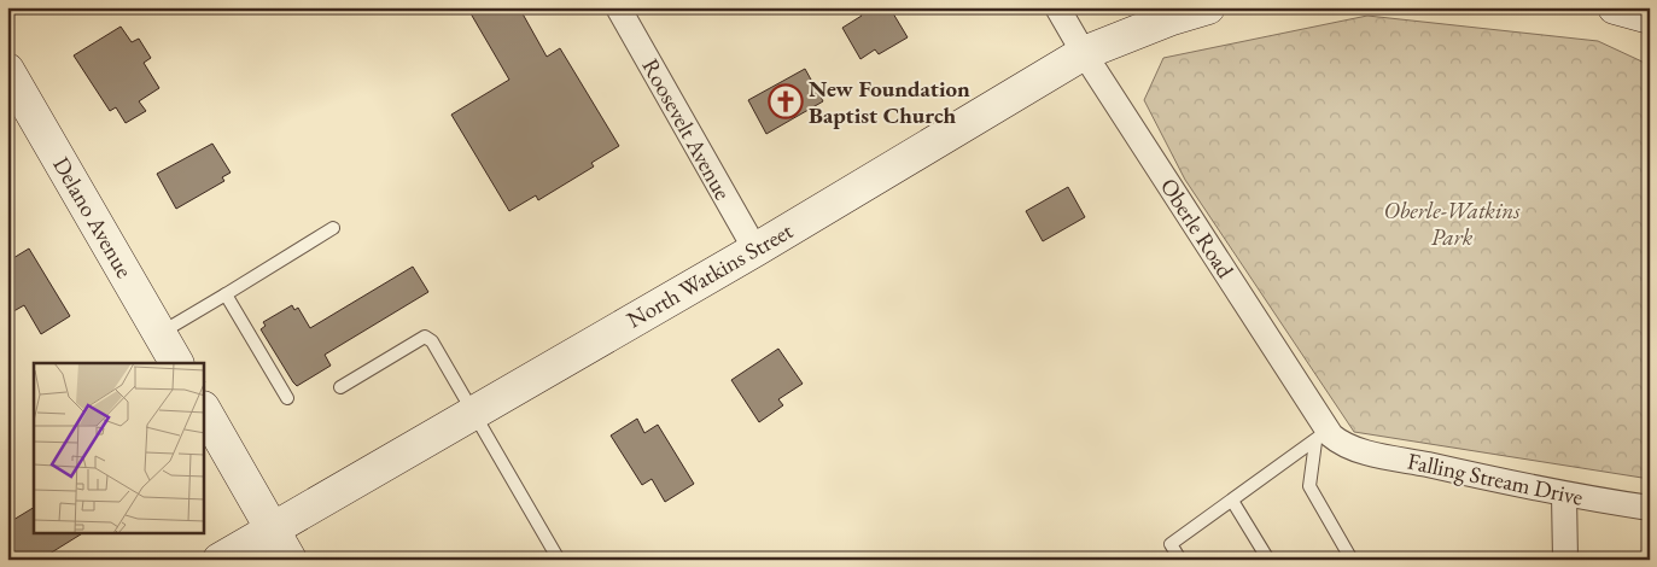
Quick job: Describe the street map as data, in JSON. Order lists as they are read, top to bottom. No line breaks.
{"streets":{"main road":["Delano Avenue","North Watkins Street"],"street":["Roosevelt Avenue","Oberle Road","Falling Stream Drive"]},"crossings":[["Roosevelt Avenue","North Watkins Street"],["Oberle Road","North Watkins Street"],["Oberle Road","Falling Stream Drive"]],"parks":["Oberle-Watkins Park"],"places":{"church":["New Foundation Baptist Church"]}}
